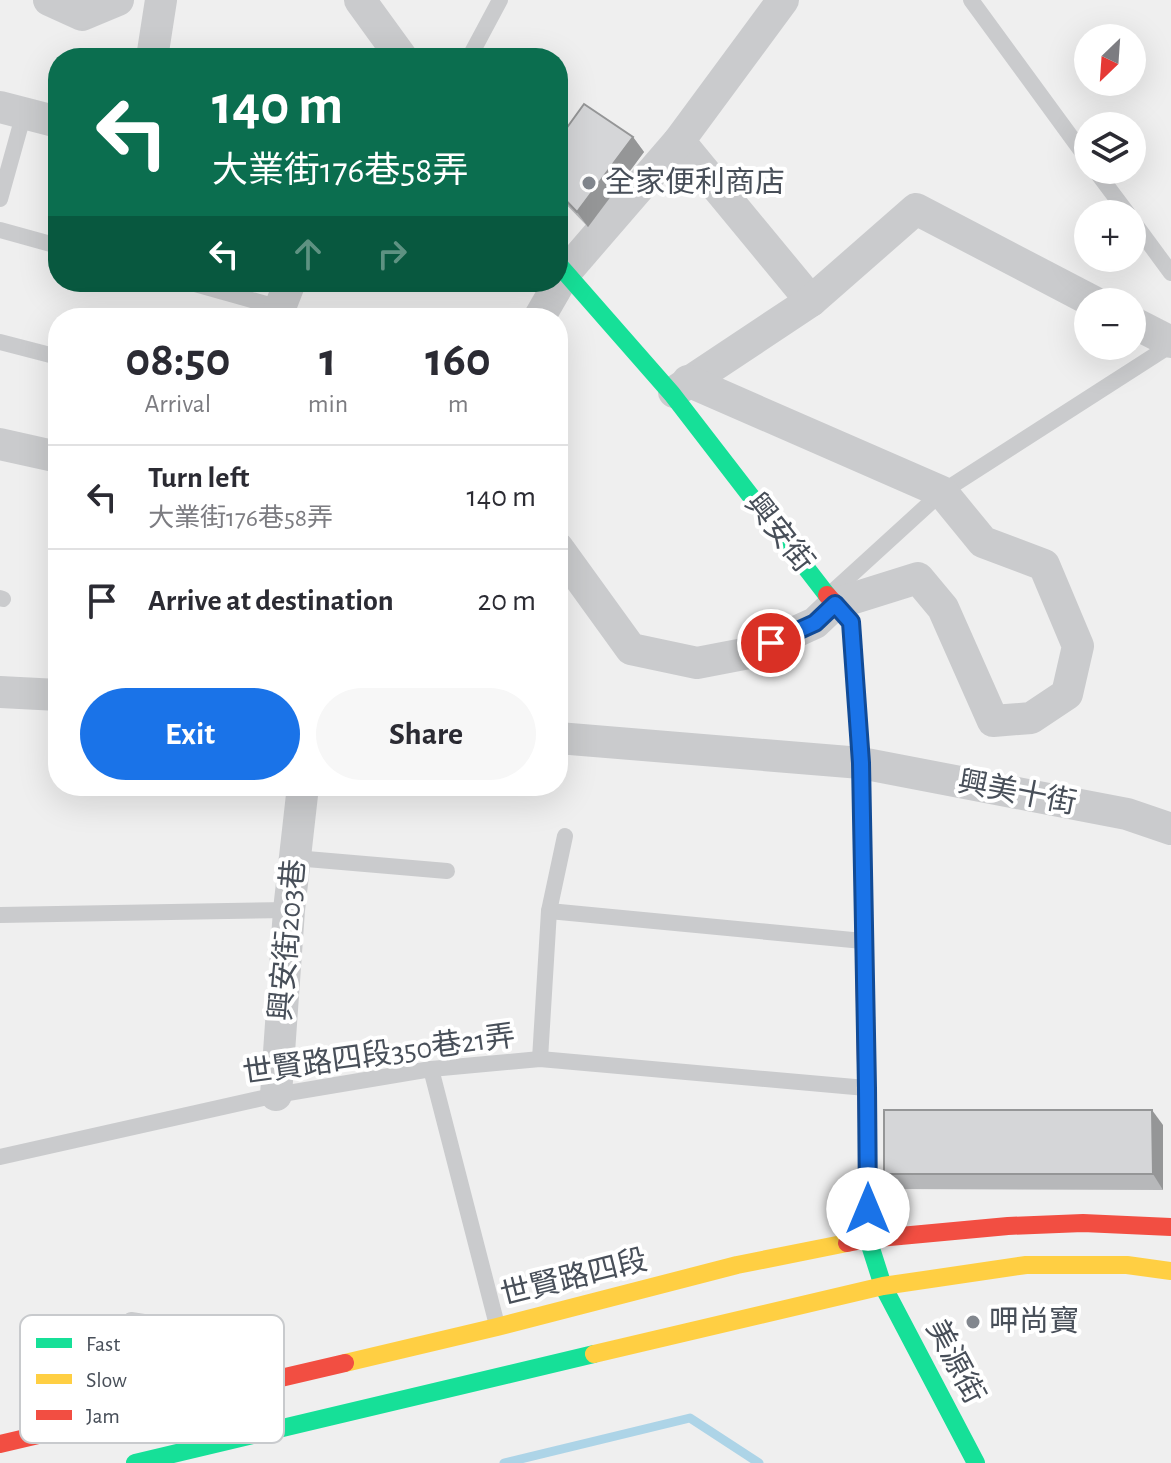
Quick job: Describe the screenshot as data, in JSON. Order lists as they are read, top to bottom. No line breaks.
{"streets":{"main road":["興安街","世賢路四段","美源街"],"street":["興美十街","興安街203巷"],"lane":["世賢路四段350巷21弄"]},"crossings":[["興安街","興美十街"],["興安街","世賢路四段350巷21弄"],["興安街","世賢路四段"],["興安街","美源街"],["興安街203巷","世賢路四段350巷21弄"]],"places":["全家便利商店","呷尚寶"],"legend":["Fast","Slow","Jam"],"north":"bottom left","page":{"map_buttons":["+","−"],"turn":["140 m","大業街176巷58弄"],"eta":["08:50","Arrival","1","min","160","m"],"list":[{"name":"Turn left","note":"大業街176巷58弄","value":"140 m"},{"name":"Arrive at destination","value":"20 m"}],"buttons":["Exit","Share"]}}
